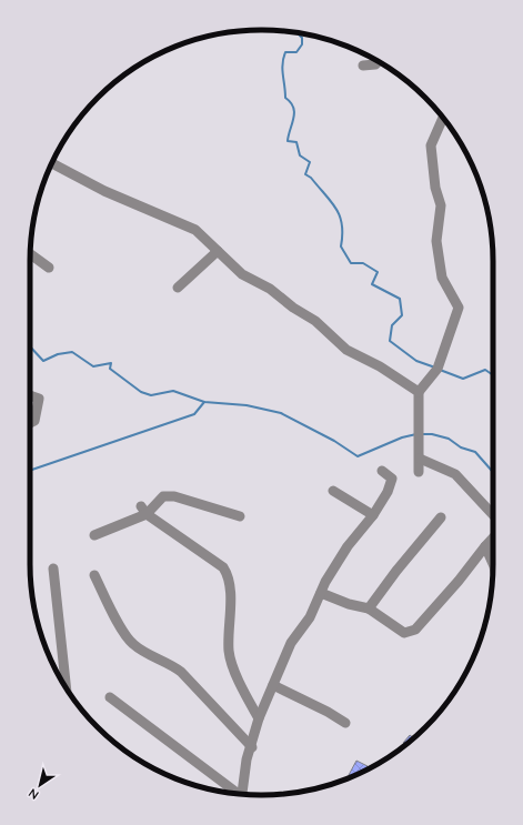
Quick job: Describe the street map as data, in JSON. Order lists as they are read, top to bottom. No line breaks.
{"north":"bottom left"}
